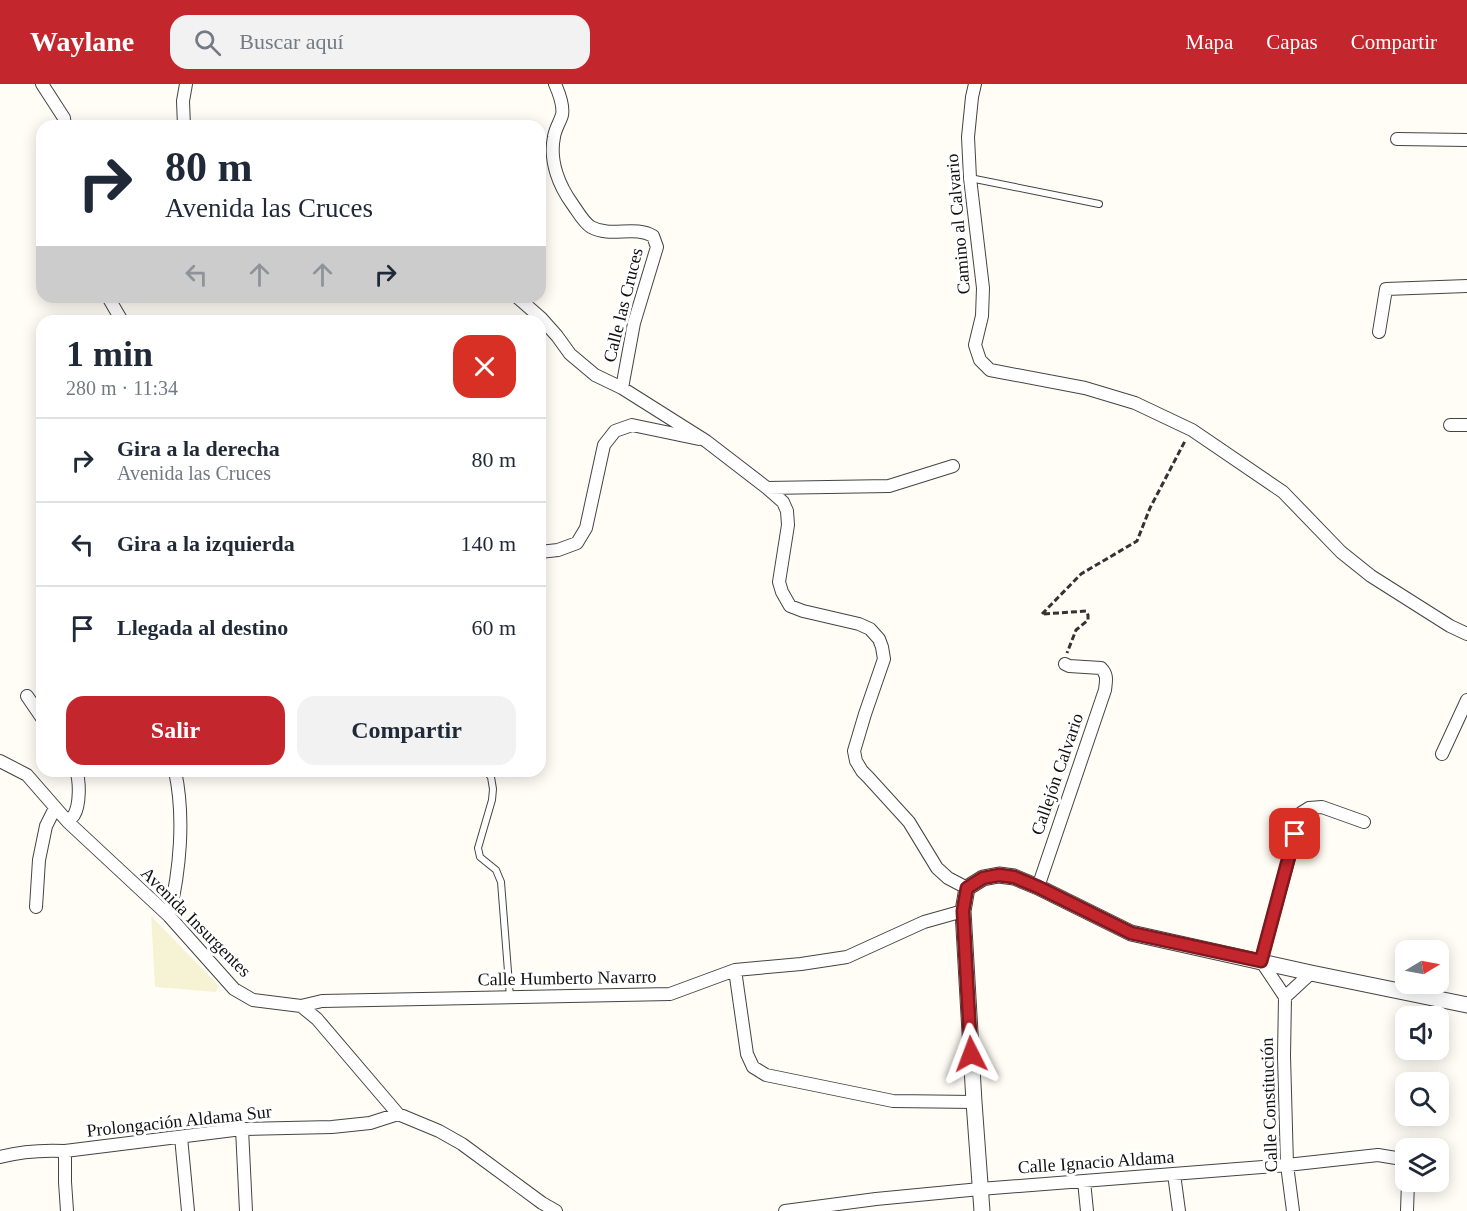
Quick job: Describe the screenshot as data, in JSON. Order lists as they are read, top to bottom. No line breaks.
{"streets":{"street":["Camino al Calvario","Calle las Cruces","Callejón Calvario","Avenida Insurgentes","Calle Humberto Navarro","Calle Constitución","Prolongación Aldama Sur","Calle Ignacio Aldama"]},"crossings":[["Avenida Insurgentes","Calle Humberto Navarro"],["Calle Constitución","Calle Ignacio Aldama"]],"north":"right","page":{"header":"Waylane","search":"Buscar aquí","nav":["Mapa","Capas","Compartir"],"turn":["80 m","Avenida las Cruces"],"heading":["1 min","280 m · 11:34"],"list":[{"name":"Gira a la derecha","note":"Avenida las Cruces","value":"80 m"},{"name":"Gira a la izquierda","value":"140 m"},{"name":"Llegada al destino","value":"60 m"}],"buttons":["Salir","Compartir"]}}
